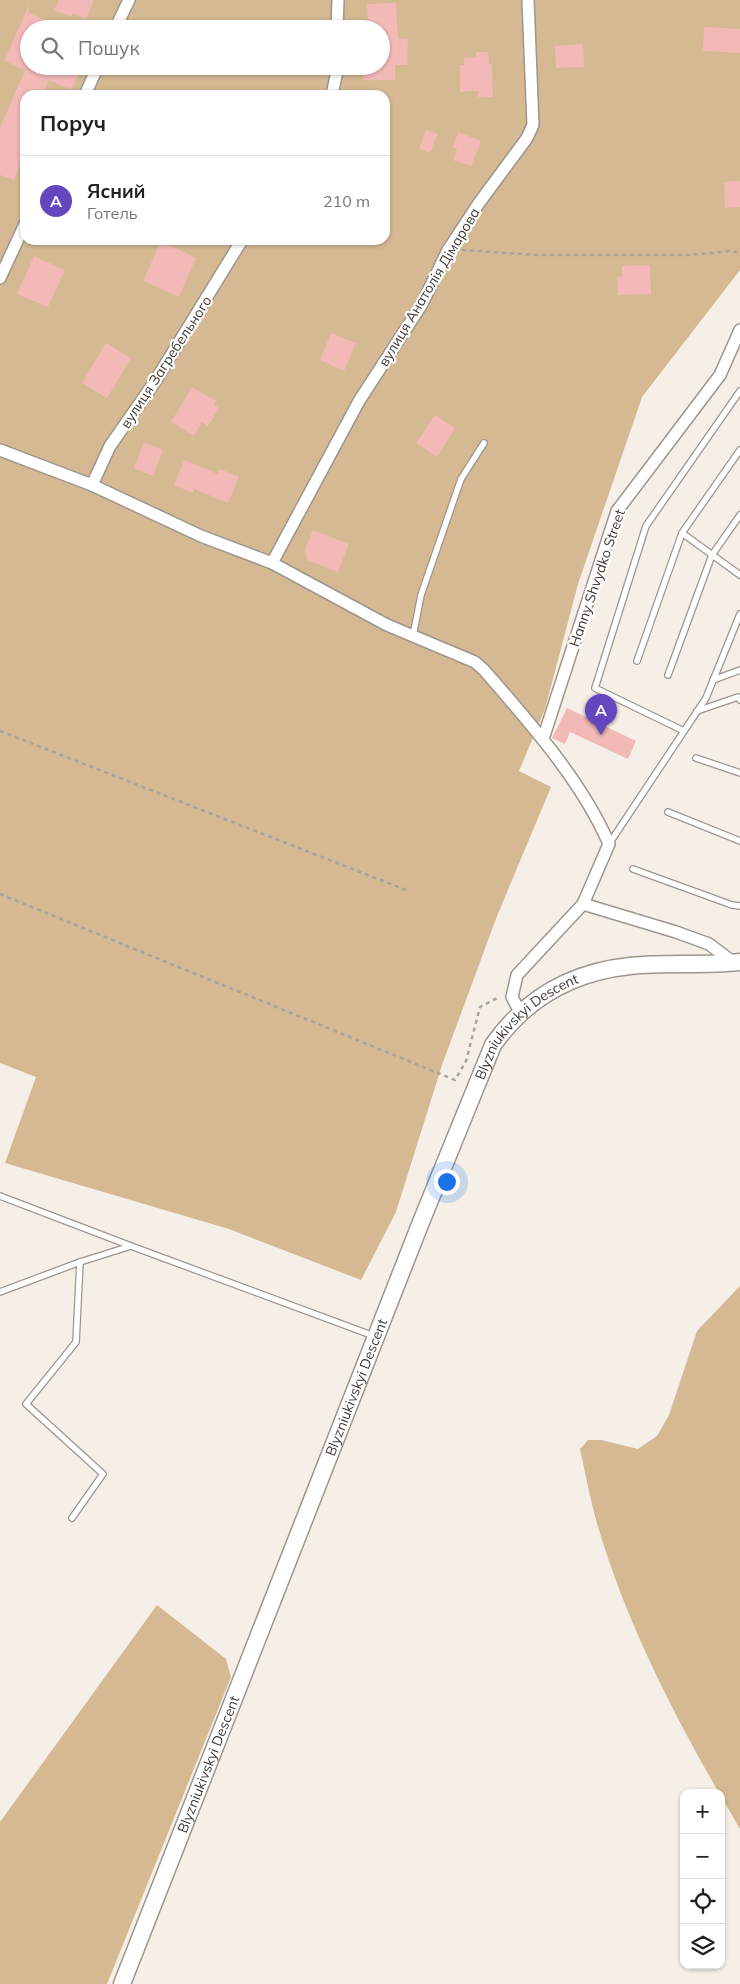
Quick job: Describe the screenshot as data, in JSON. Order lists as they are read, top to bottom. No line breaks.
{"streets":{"street":["вулиця Анатолія Дімарова","вулиця Загребельного","Hanny Shvydko Street","Blyzniukivskyi Descent"]},"page":{"search":"Пошук","heading":"Поруч","list":[{"mark":"A","name":"Ясний","note":"Готель","value":"210 m"}],"pins":"A","map_buttons":["+","−"]}}
